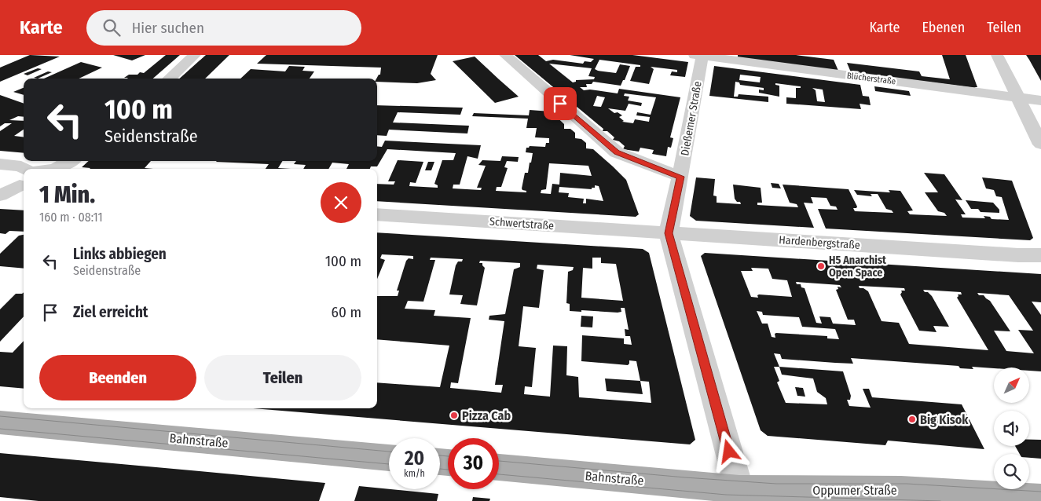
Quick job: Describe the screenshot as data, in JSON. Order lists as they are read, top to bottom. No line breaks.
{"streets":{"main road":["Bahnstraße","Oppumer Straße"],"street":["Blücherstraße","Dießemer Straße","Schwertstraße","Hardenbergstraße"]},"crossings":[["Blücherstraße","Dießemer Straße"],["Dießemer Straße","Schwertstraße"],["Dießemer Straße","Hardenbergstraße"],["Dießemer Straße","Bahnstraße"],["Dießemer Straße","Oppumer Straße"],["Schwertstraße","Hardenbergstraße"],["Bahnstraße","Oppumer Straße"]],"places":["H5 Anarchist Open Space","Pizza Cab","Big Kisok"],"north":"top right","page":{"header":"Karte","search":"Hier suchen","nav":["Karte","Ebenen","Teilen"],"turn":["100 m","Seidenstraße"],"heading":["1 Min.","160 m · 08:11"],"list":[{"name":"Links abbiegen","note":"Seidenstraße","value":"100 m"},{"name":"Ziel erreicht","value":"60 m"}],"buttons":["Beenden","Teilen"],"speed":"20 km/h","limit":"30"}}
